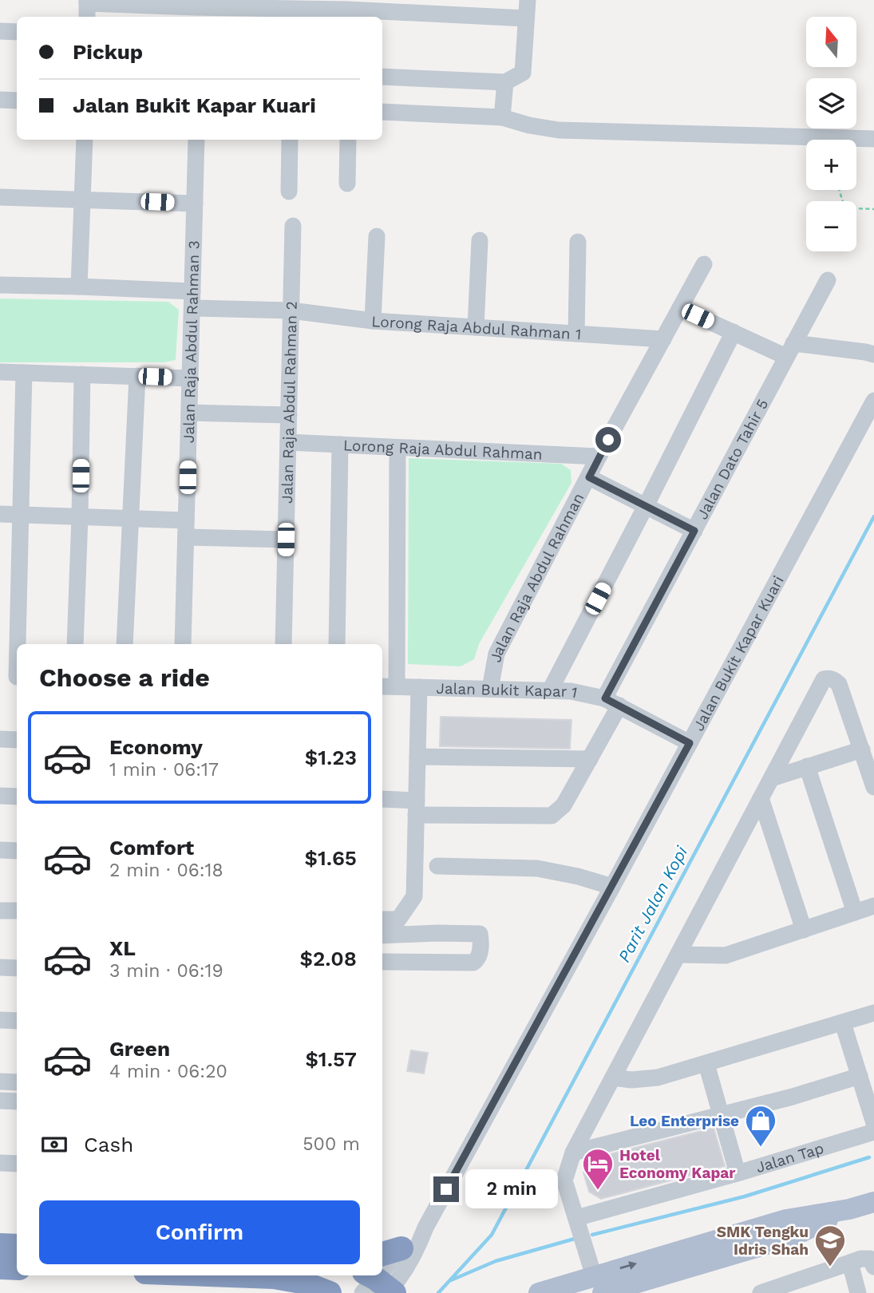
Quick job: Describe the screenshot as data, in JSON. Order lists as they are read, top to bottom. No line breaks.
{"streets":{"street":["Lorong Raja Abdul Rahman 1","Jalan Raja Abdul Rahman 3","Jalan Raja Abdul Rahman 2","Lorong Raja Abdul Rahman","Jalan Dato Tahir 5","Jalan Raja Abdul Rahman","Jalan Bukit Kapar Kuari","Jalan Bukit Kapar 1","Jalan Tap"]},"crossings":[["Lorong Raja Abdul Rahman 1","Jalan Raja Abdul Rahman 3"],["Lorong Raja Abdul Rahman 1","Jalan Raja Abdul Rahman 2"],["Lorong Raja Abdul Rahman 1","Jalan Raja Abdul Rahman"],["Jalan Raja Abdul Rahman 2","Lorong Raja Abdul Rahman"],["Lorong Raja Abdul Rahman","Jalan Raja Abdul Rahman"],["Jalan Dato Tahir 5","Jalan Bukit Kapar 1"],["Jalan Raja Abdul Rahman","Jalan Bukit Kapar 1"],["Jalan Bukit Kapar Kuari","Jalan Bukit Kapar 1"]],"water":["Parit Jalan Kopi"],"places":{"shop":["Leo Enterprise"],"hotel":["Hotel Economy Kapar"],"school or university":["SMK Tengku Idris Shah"]},"north":"top","page":{"map_buttons":["+","−"],"banner":["Pickup","Jalan Bukit Kapar Kuari"],"heading":"Choose a ride","list":[{"name":"Economy","note":"1 min · 06:17","value":"$1.23"},{"name":"Comfort","note":"2 min · 06:18","value":"$1.65"},{"name":"XL","note":"3 min · 06:19","value":"$2.08"},{"name":"Green","note":"4 min · 06:20","value":"$1.57"}],"pay":["Cash","500 m"],"bubble":"2 min","buttons":"Confirm"}}
